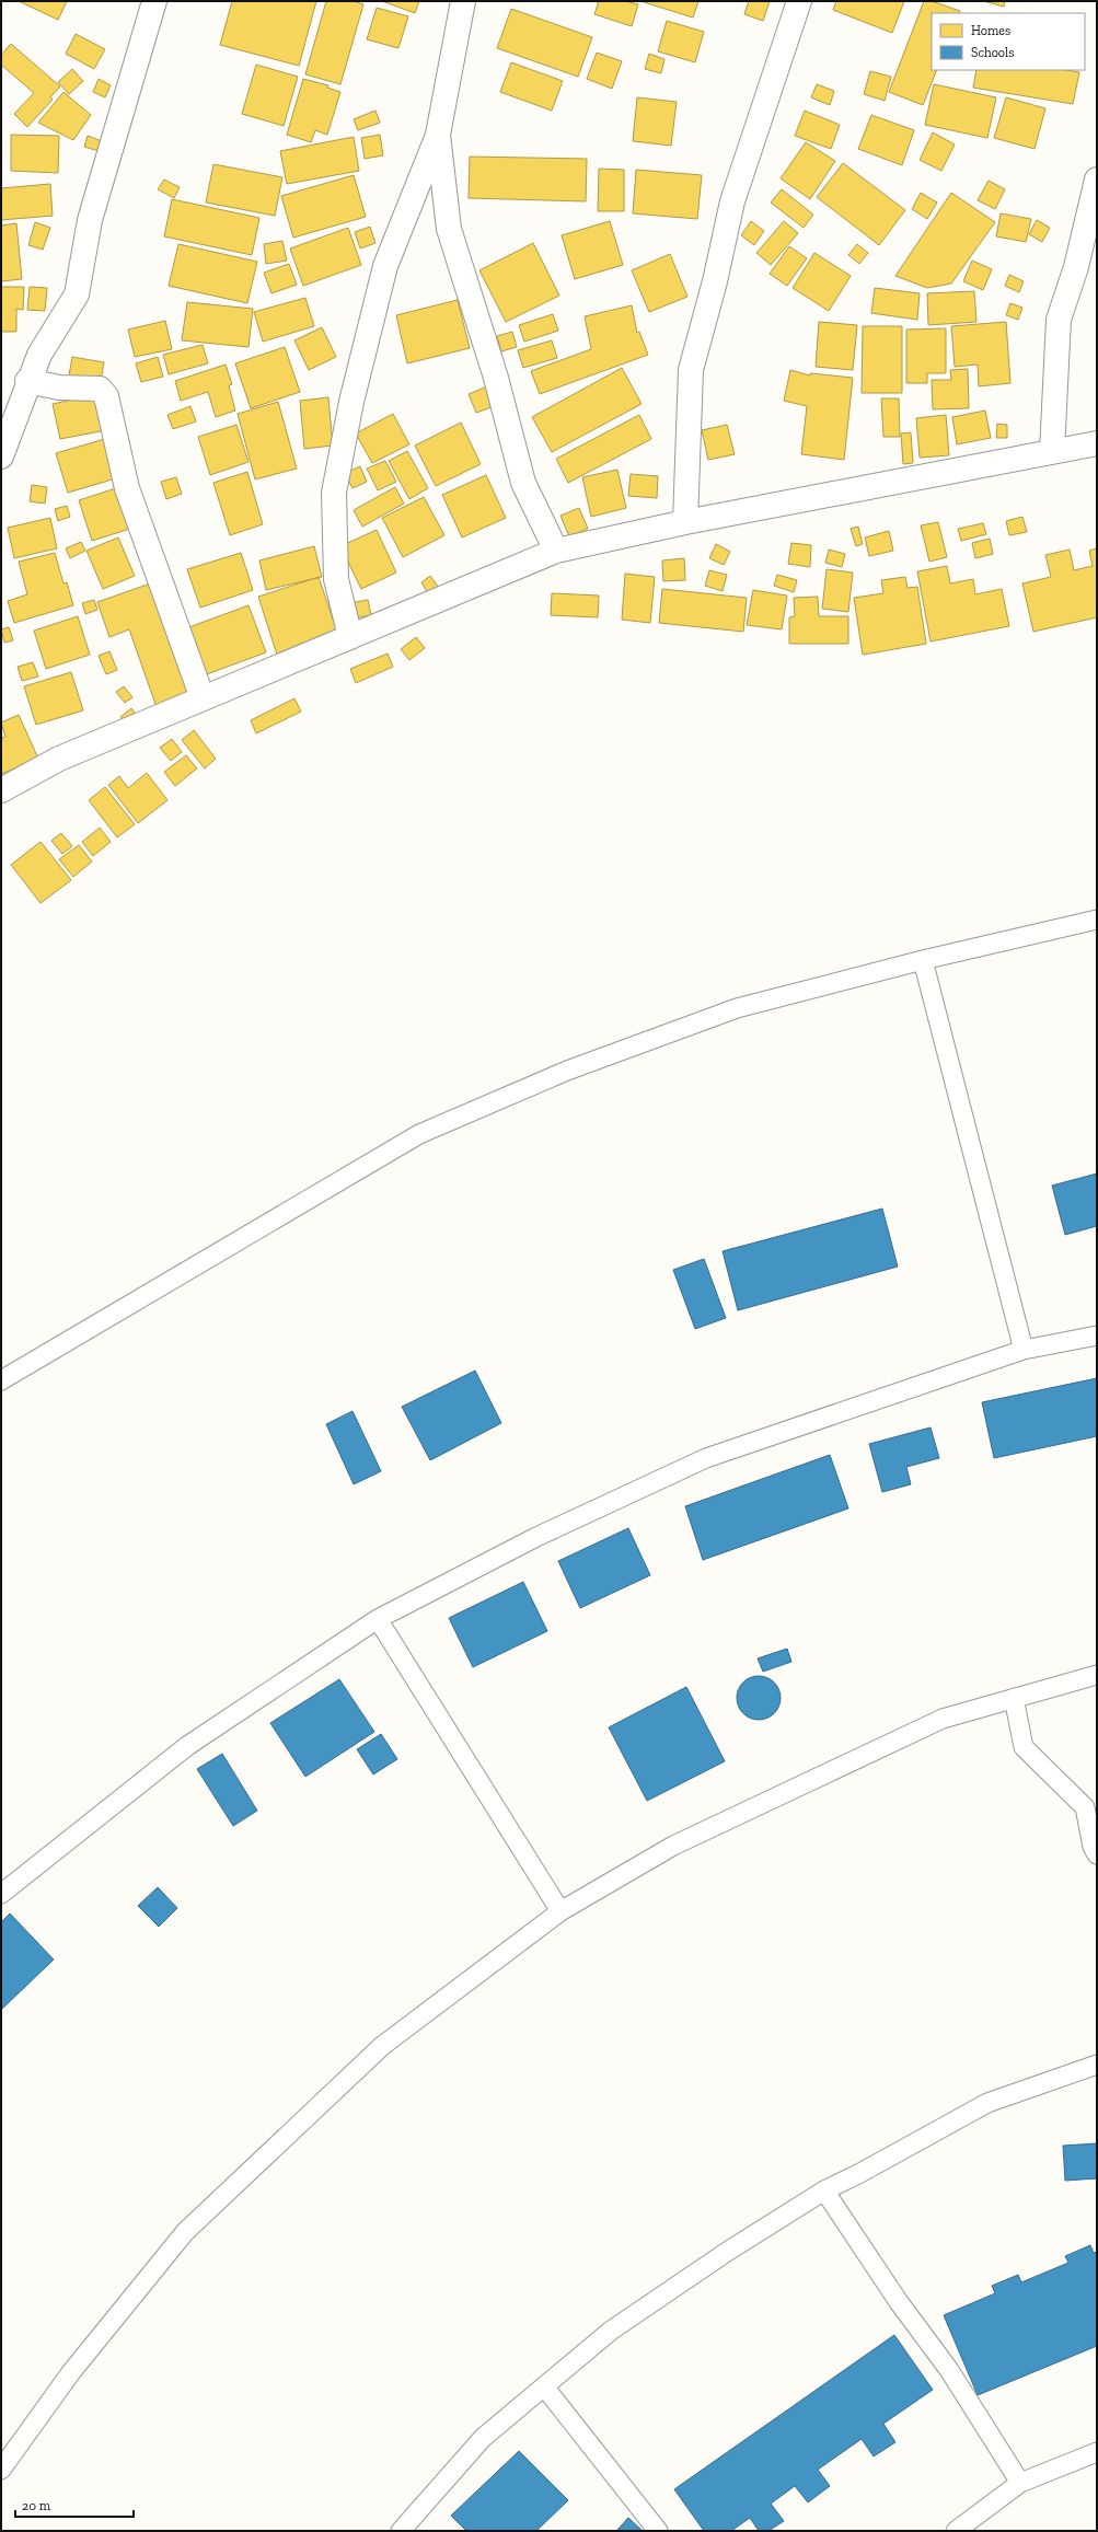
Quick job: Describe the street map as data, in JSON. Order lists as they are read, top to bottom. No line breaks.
{"legend":["Homes","Schools"],"scale_bar":"20 m"}
